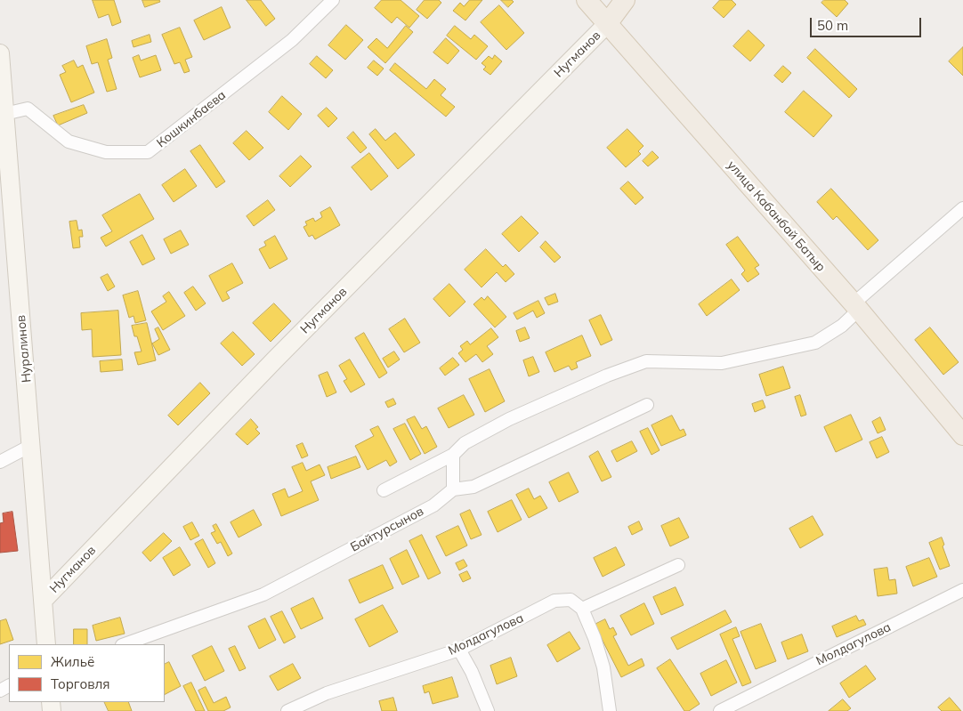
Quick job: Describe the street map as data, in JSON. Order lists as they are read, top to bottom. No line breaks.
{"streets":{"main road":["Нугманов","улица Кабанбай Батыр","Нуралинов"],"street":["Кошкинбаева","Байтурсынов","Молдагулова"]},"crossings":[["Нугманов","улица Кабанбай Батыр"],["Нугманов","Нуралинов"],["Кошкинбаева","Нуралинов"]],"legend":["Жильё","Торговля"],"scale_bar":"50 m"}
